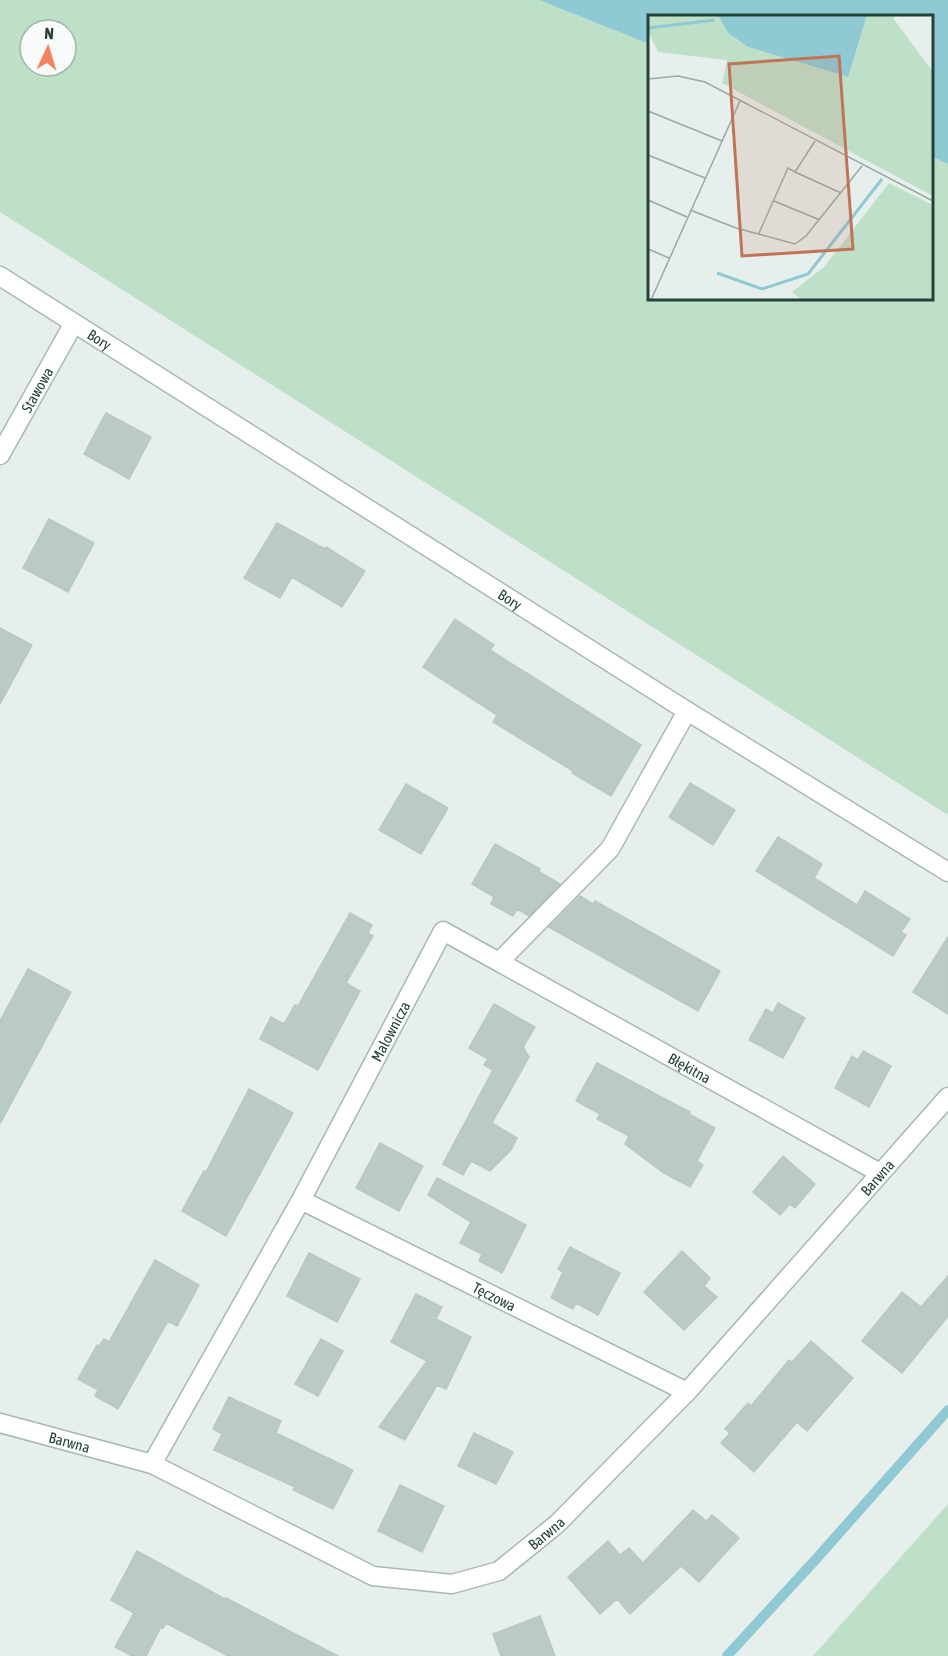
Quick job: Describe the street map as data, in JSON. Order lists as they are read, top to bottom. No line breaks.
{"streets":{"street":["Bory","Stawowa","Malownicza","Błękitna","Barwna","Tęczowa"]},"crossings":[["Bory","Stawowa"],["Malownicza","Błękitna"],["Malownicza","Barwna"],["Malownicza","Tęczowa"],["Błękitna","Barwna"],["Barwna","Tęczowa"]],"north":"top"}
